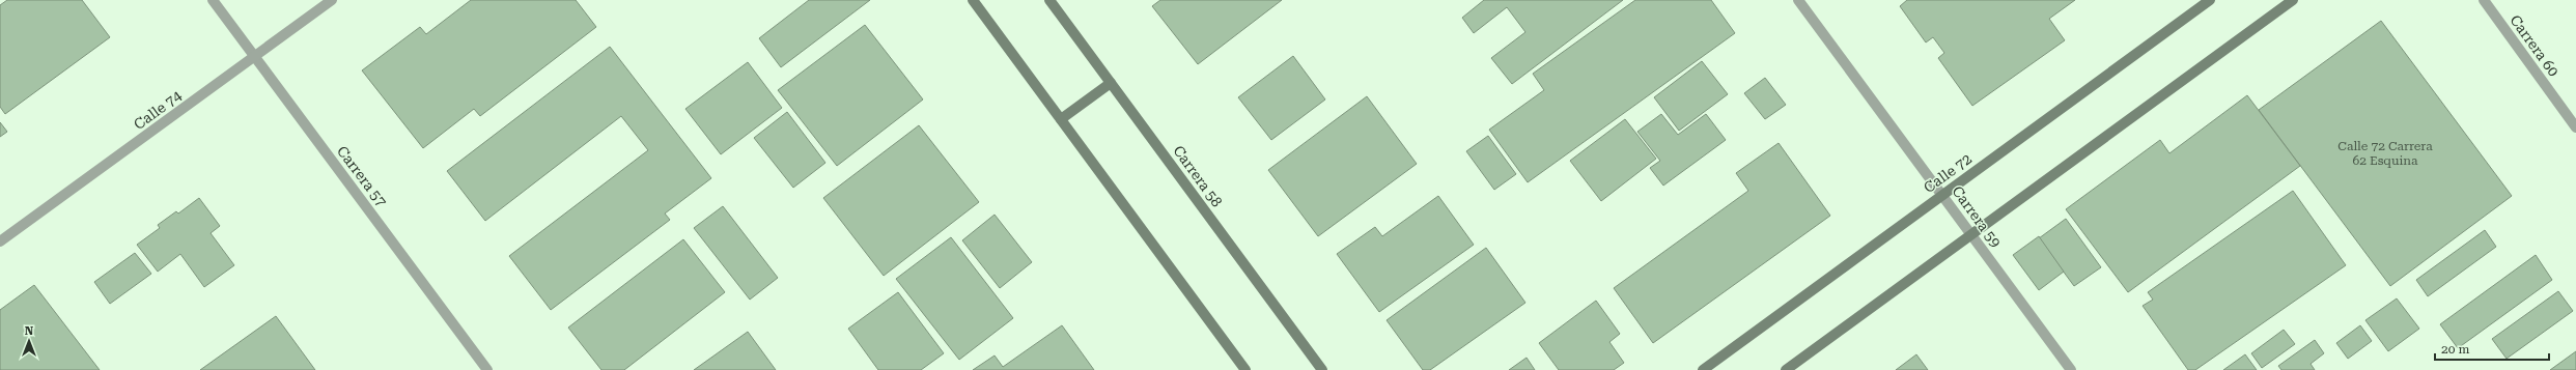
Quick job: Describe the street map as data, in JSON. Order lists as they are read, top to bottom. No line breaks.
{"streets":{"main road":["Calle 72","Carrera 58"],"street":["Carrera 60","Calle 74","Carrera 57","Carrera 59"]},"crossings":[["Calle 74","Carrera 57"],["Calle 72","Carrera 59"]],"house_numbers":["Calle 72 Carrera 62 Esquina"],"scale_bar":"20 m","north":"top"}
